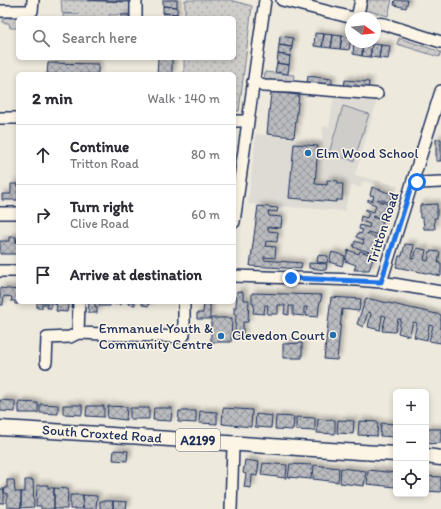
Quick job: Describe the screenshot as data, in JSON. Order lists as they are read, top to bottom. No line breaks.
{"streets":{"main road":["South Croxted Road","A2199"],"street":["Tritton Road"]},"places":["Elm Wood School","Clevedon Court","Emmanuel Youth & Community Centre"],"north":"right","page":{"search":"Search here","heading":["2 min","Walk · 140 m"],"list":[["Continue","Tritton Road","80 m"],["Turn right","Clive Road","60 m"],"Arrive at destination"],"map_buttons":["+","−"]}}
